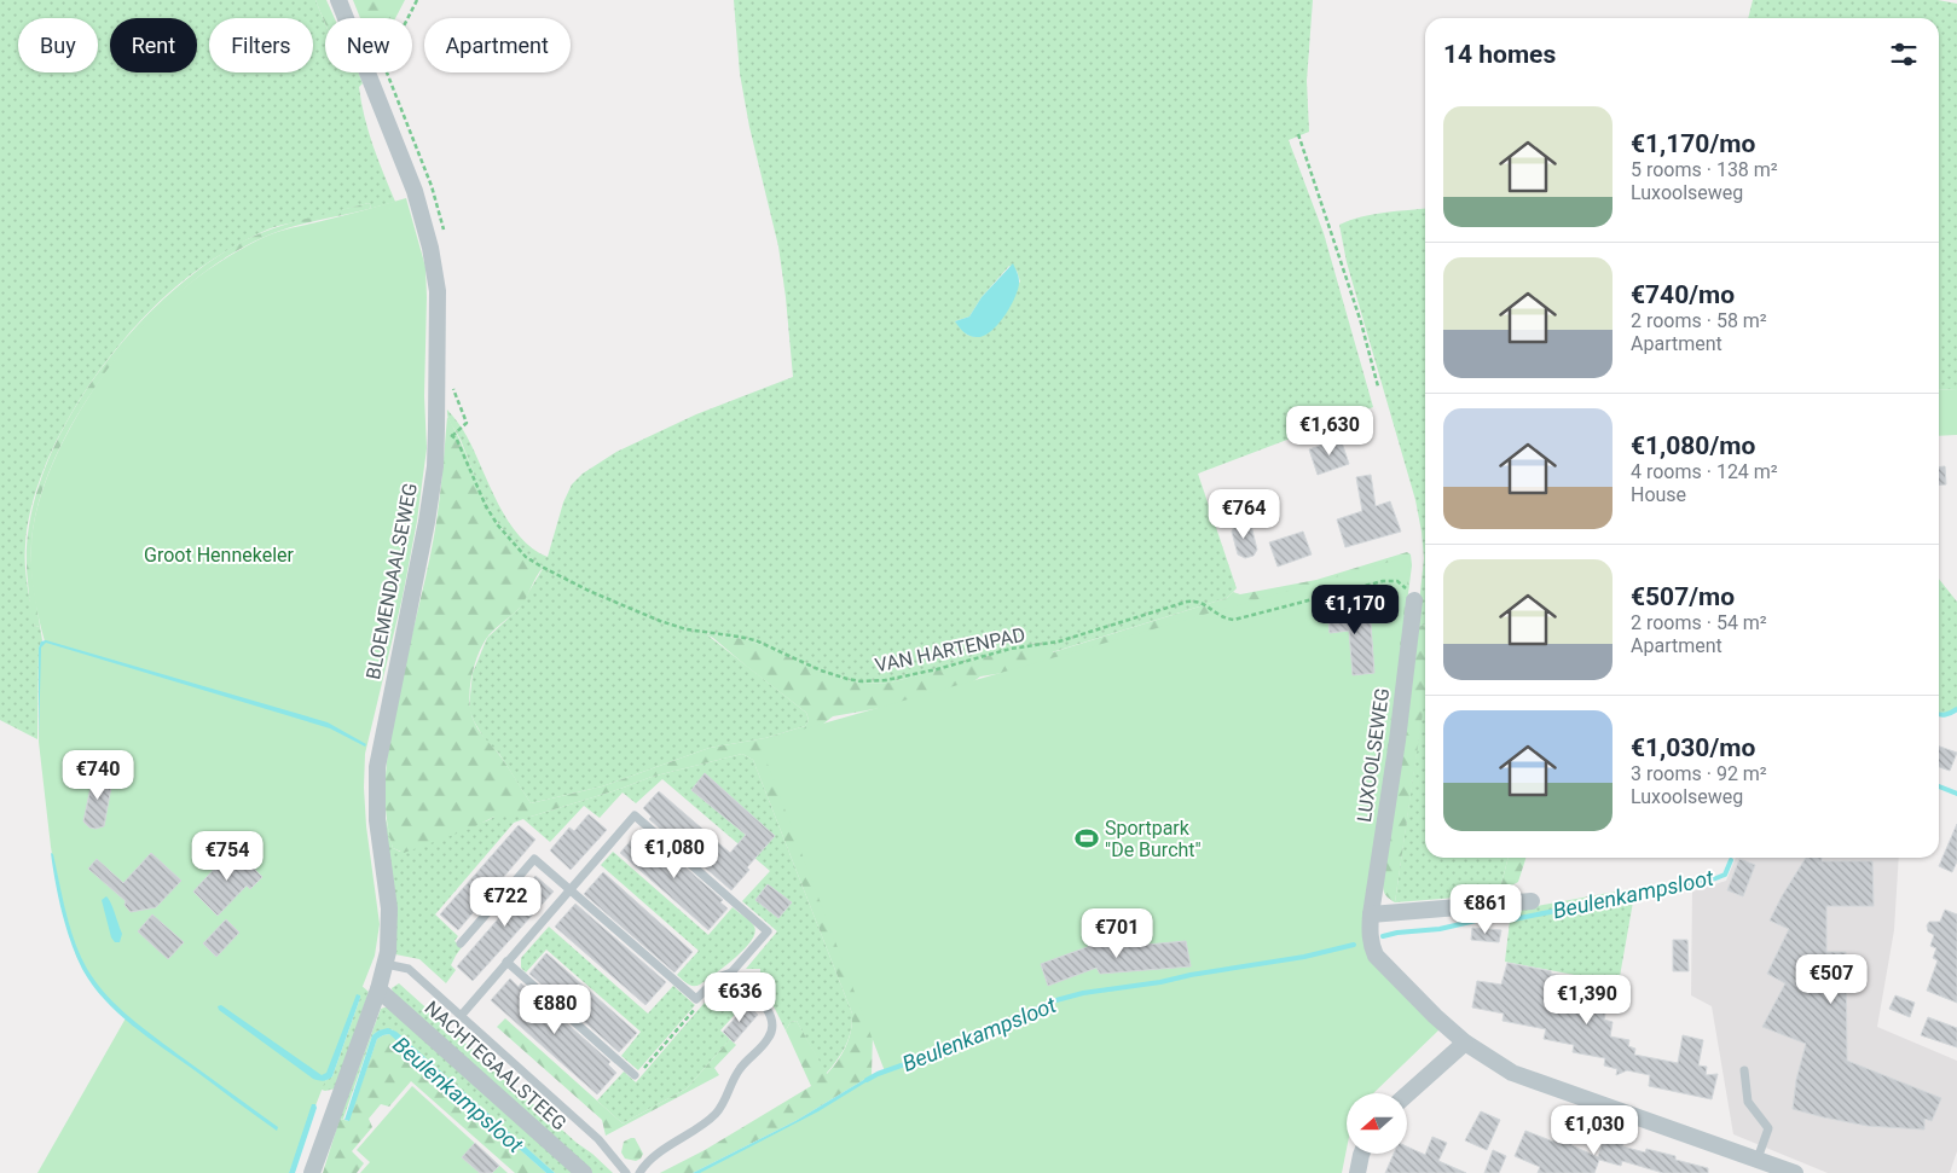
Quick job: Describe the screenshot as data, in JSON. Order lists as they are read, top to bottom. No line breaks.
{"streets":{"street":["BLOEMENDAALSEWEG","LUXOOLSEWEG","NACHTEGAALSTEEG"],"path":["VAN HARTENPAD"]},"crossings":[["BLOEMENDAALSEWEG","NACHTEGAALSTEEG"],["VAN HARTENPAD","LUXOOLSEWEG"]],"water":["Beulenkampsloot"],"parks":["Groot Hennekeler"],"places":{"sports":["Sportpark \"De Burcht\""]},"north":"left","page":{"chip":["Buy","Rent","Filters","New","Apartment"],"heading":"14 homes","list":[{"name":"€1,170/mo","note":"5 rooms · 138 m² · Luxoolseweg"},{"name":"€740/mo","note":"2 rooms · 58 m² · Apartment"},{"name":"€1,080/mo","note":"4 rooms · 124 m² · House"},{"name":"€507/mo","note":"2 rooms · 54 m² · Apartment"},{"name":"€1,030/mo","note":"3 rooms · 92 m² · Luxoolseweg"}],"price":["€1,630","€764","€1,170","€740","€1,080","€754","€722","€861","€701","€507","€636","€1,390","€880","€1,030"]}}
